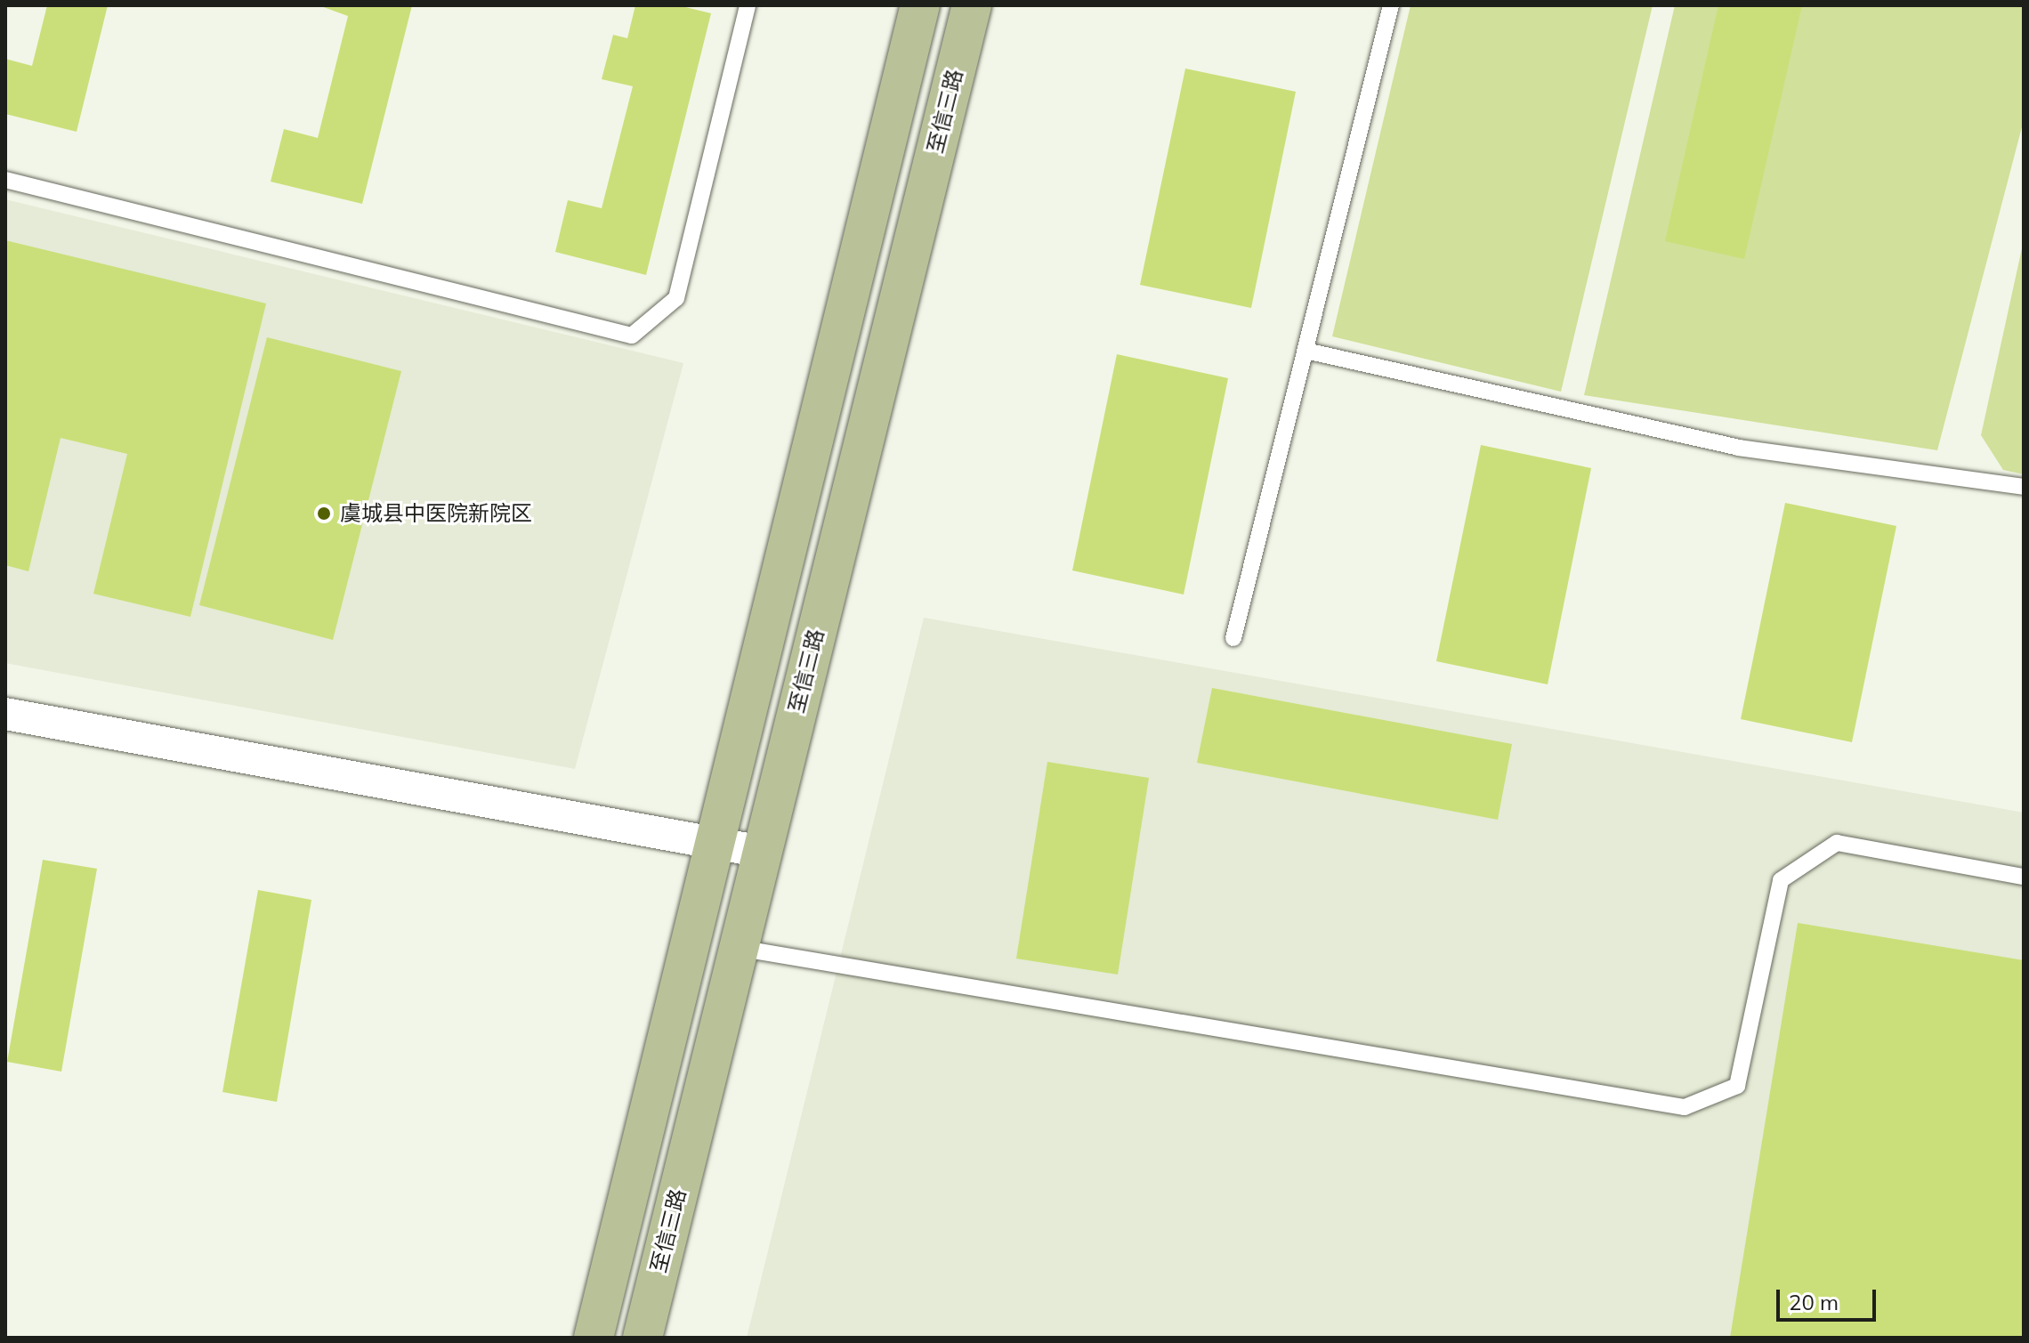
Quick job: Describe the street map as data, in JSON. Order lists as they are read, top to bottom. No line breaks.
{"streets":{"main road":["至信三路"]},"places":["虞城县中医院新院区"],"scale_bar":"20 m"}
